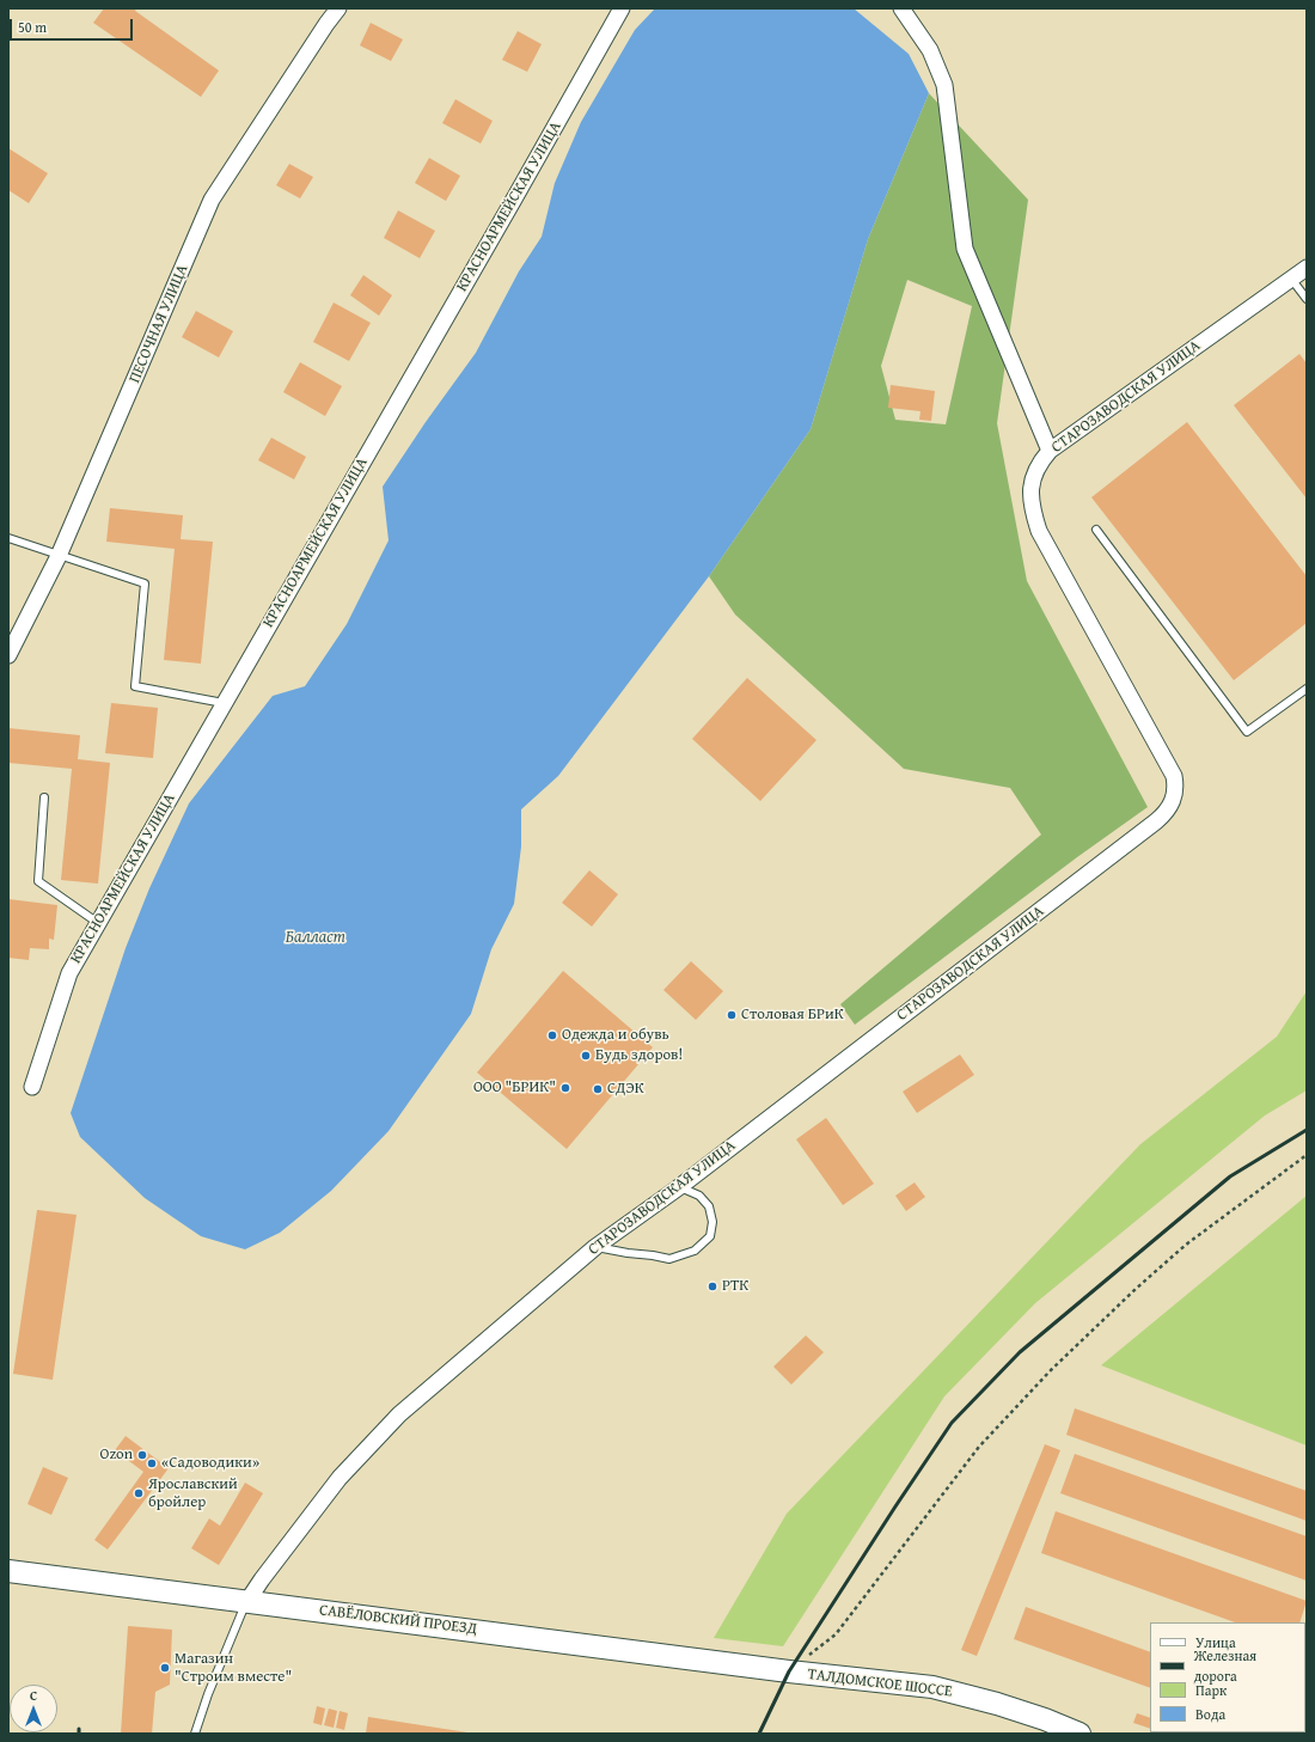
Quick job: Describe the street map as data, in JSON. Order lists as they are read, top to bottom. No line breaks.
{"streets":{"main road":["САВЁЛОВСКИЙ ПРОЕЗД","ТАЛДОМСКОЕ ШОССЕ"],"street":["КРАСНОАРМЕЙСКАЯ УЛИЦА","ПЕСОЧНАЯ УЛИЦА","СТАРОЗАВОДСКАЯ УЛИЦА"]},"crossings":[["СТАРОЗАВОДСКАЯ УЛИЦА","САВЁЛОВСКИЙ ПРОЕЗД"],["САВЁЛОВСКИЙ ПРОЕЗД","ТАЛДОМСКОЕ ШОССЕ"]],"water":["Балласт"],"places":["Столовая БРиК","Одежда и обувь","Будь здоров!","ООО \"БРИК\"","СДЭК","РТК","Ozon","«Садоводики»","Ярославский бройлер","Магазин \"Строим вместе\""],"legend":["Улица","Железная дорога","Парк","Вода"],"scale_bar":"50 m","north":"top"}
